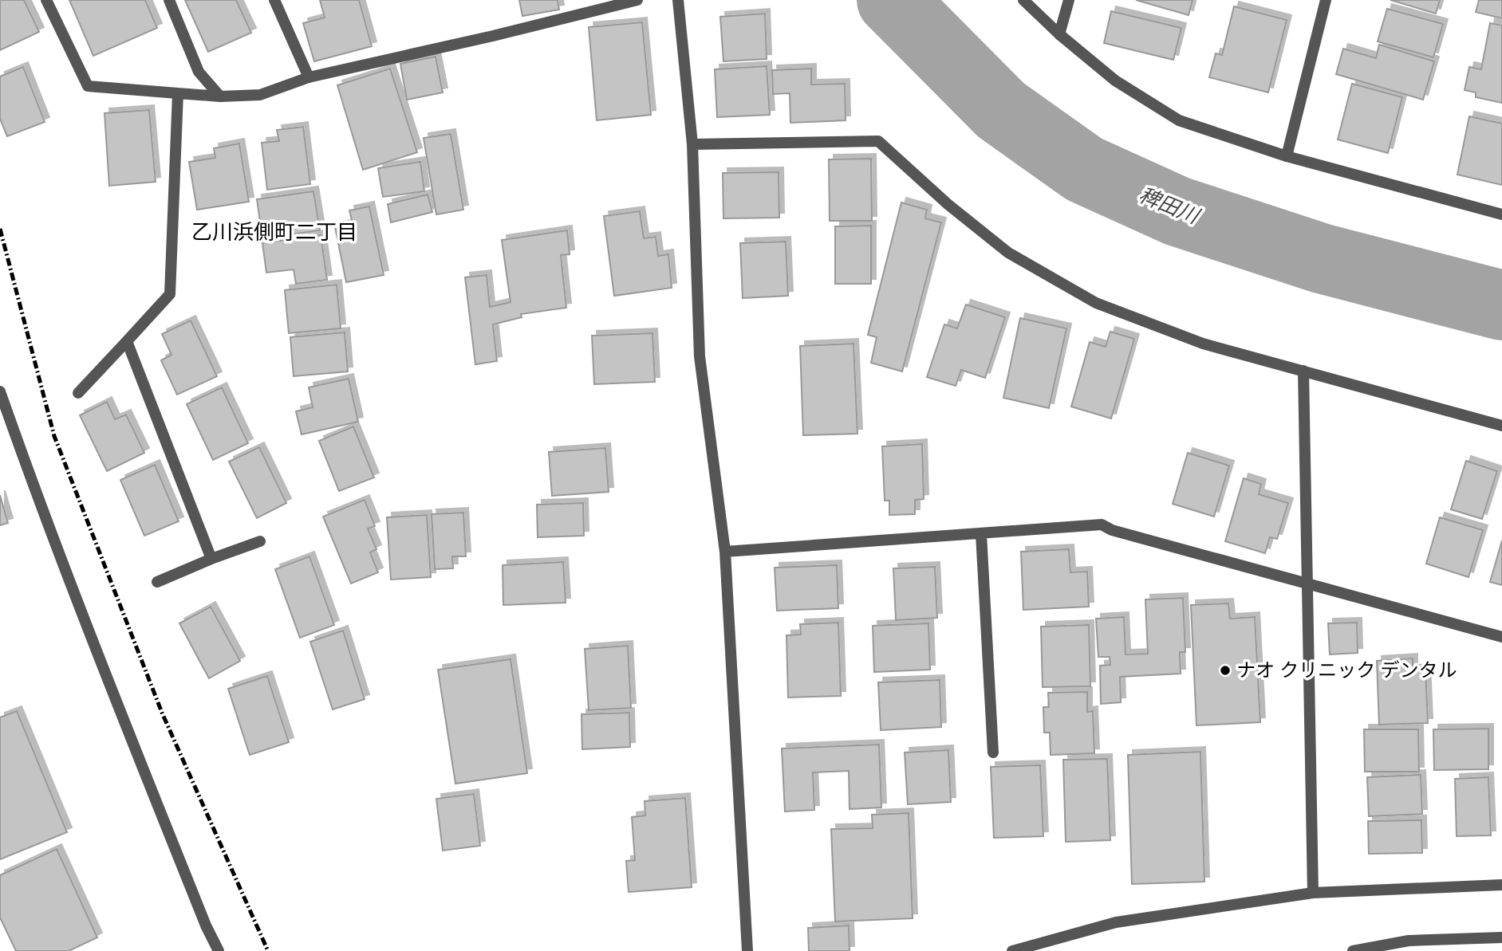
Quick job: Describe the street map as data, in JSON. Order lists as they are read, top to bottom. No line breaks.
{"districts":["乙川浜側町二丁目"],"water":["稗田川"],"places":["ナオ クリニック デンタル"]}
